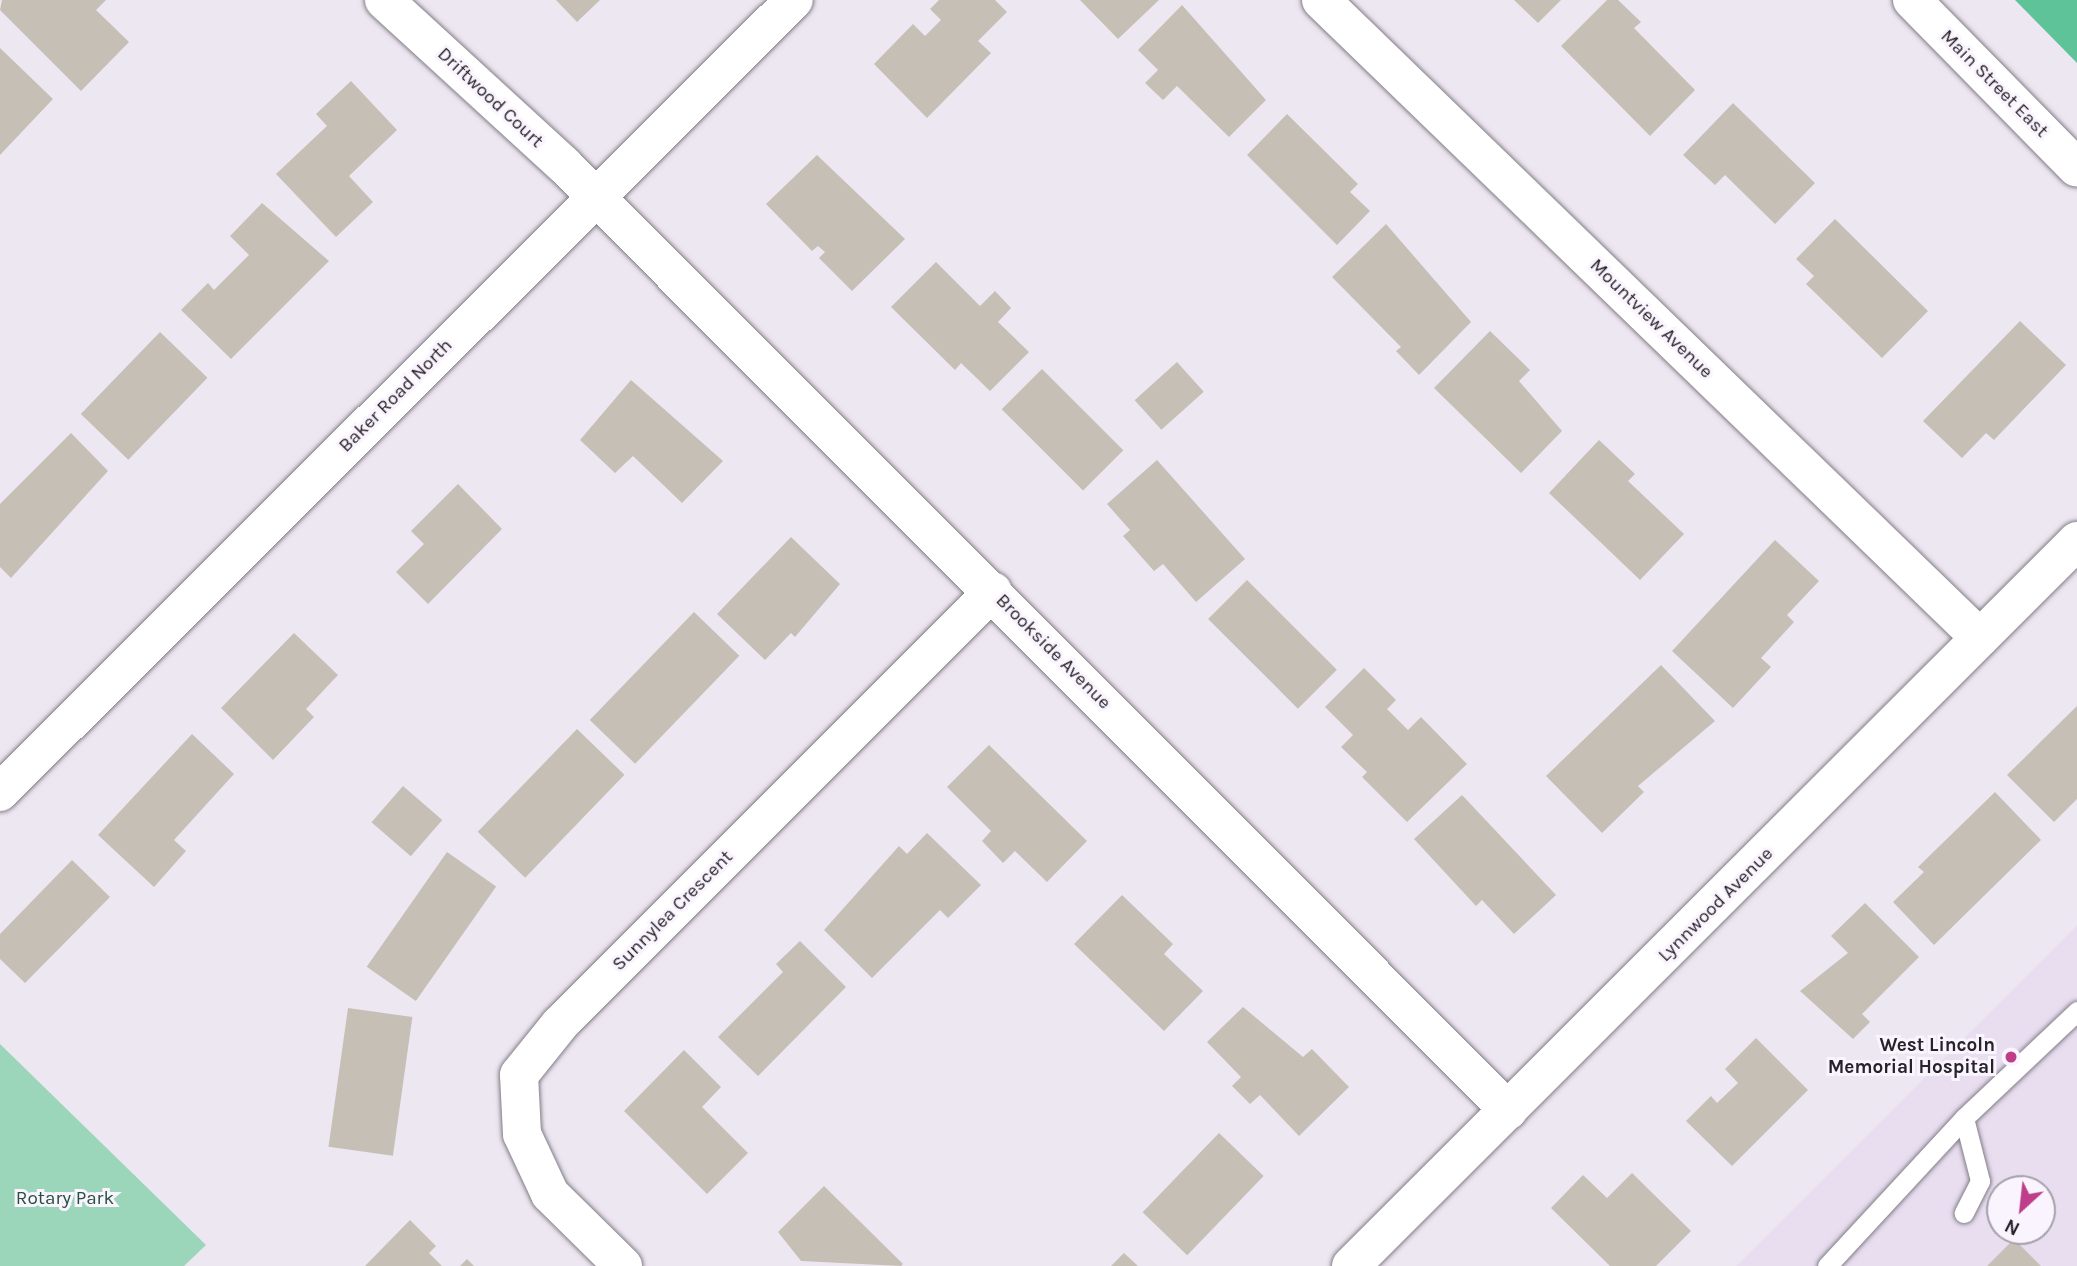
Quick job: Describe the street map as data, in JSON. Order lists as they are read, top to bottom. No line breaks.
{"streets":{"street":["Main Street East","Driftwood Court","Mountview Avenue","Baker Road North","Brookside Avenue","Lynnwood Avenue","Sunnylea Crescent"]},"crossings":[["Driftwood Court","Baker Road North"],["Driftwood Court","Brookside Avenue"],["Mountview Avenue","Lynnwood Avenue"],["Baker Road North","Brookside Avenue"],["Brookside Avenue","Lynnwood Avenue"],["Brookside Avenue","Sunnylea Crescent"]],"parks":["Rotary Park"],"places":["West Lincoln Memorial Hospital"],"north":"bottom left"}
